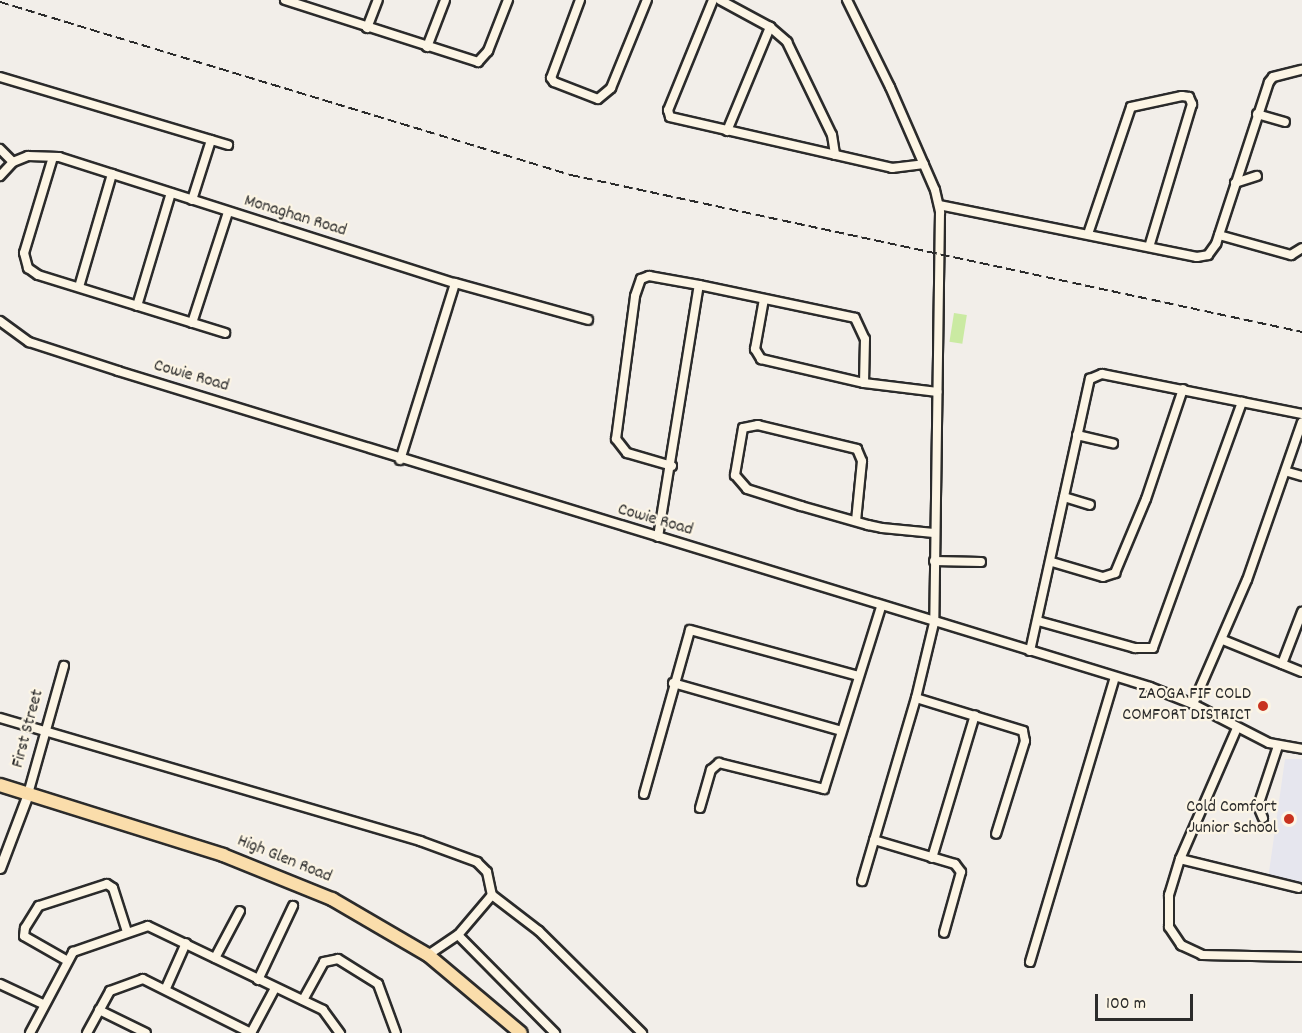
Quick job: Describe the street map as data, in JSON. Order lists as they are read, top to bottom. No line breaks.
{"streets":{"main road":["High Glen Road"],"street":["Monaghan Road","Cowie Road","First Street"]},"crossings":[["First Street","High Glen Road"]],"places":["ZAOGA FIF COLD COMFORT DISTRICT","Cold Comfort Junior School"],"scale_bar":"100 m"}
